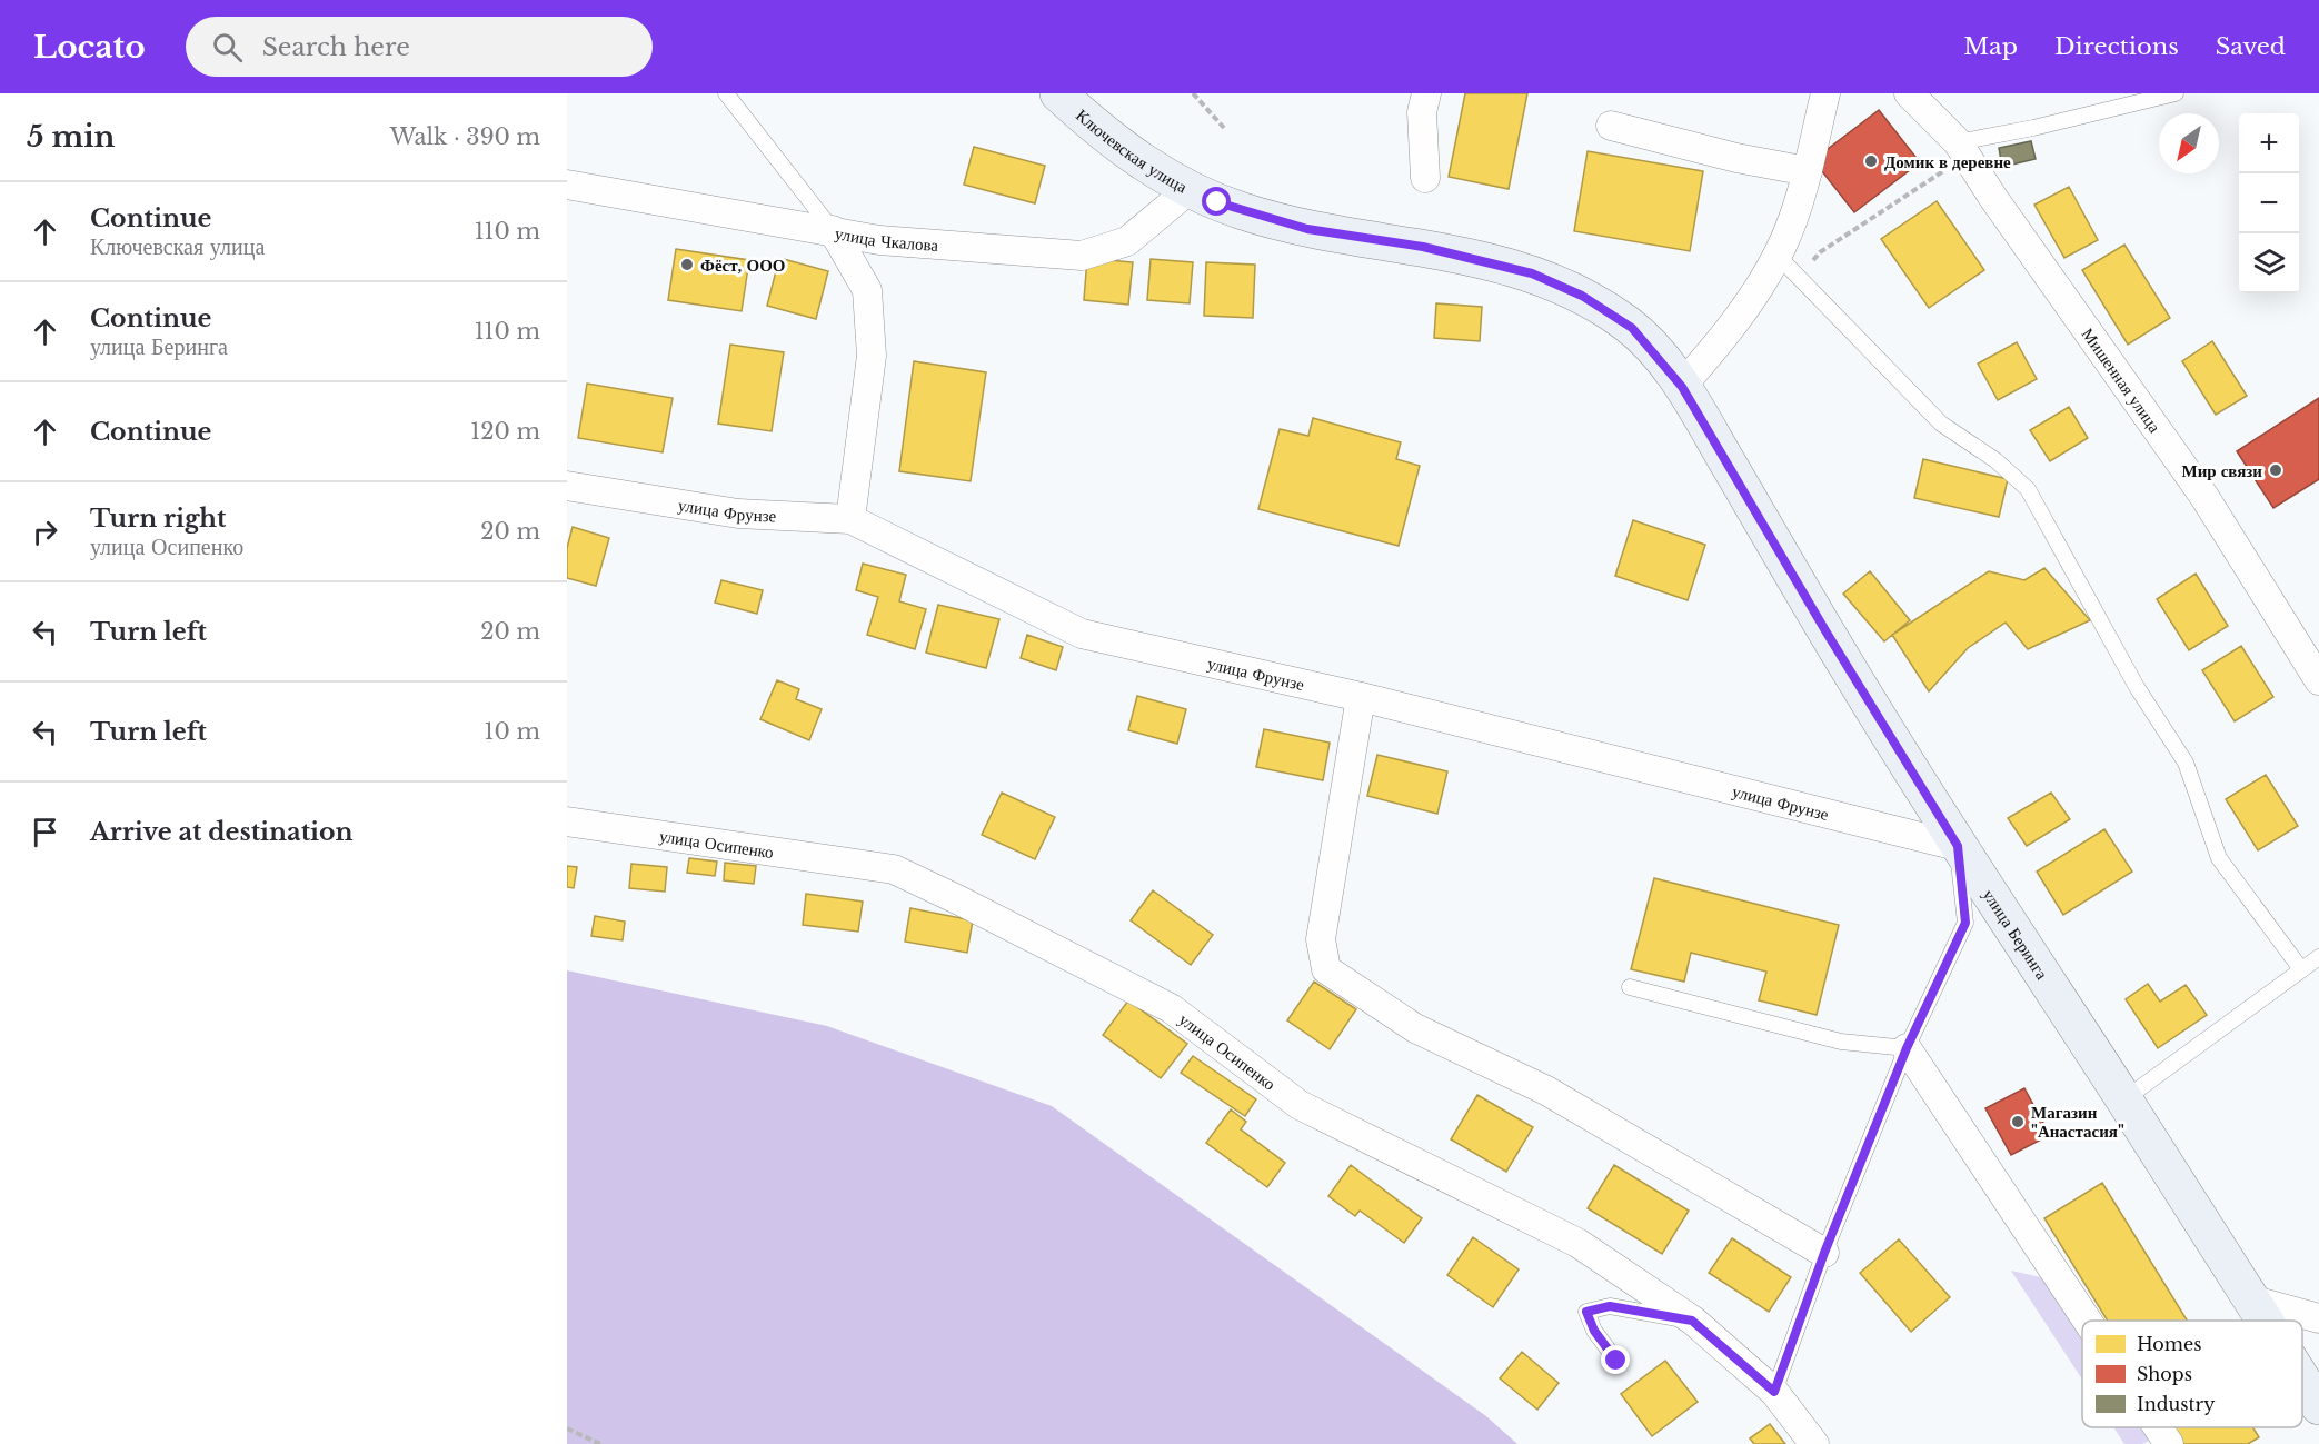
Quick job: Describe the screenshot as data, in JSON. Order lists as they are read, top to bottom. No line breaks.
{"streets":{"main road":["Ключевская улица","улица Беринга"],"street":["улица Чкалова","Мишенная улица","улица Фрунзе","улица Осипенко"]},"crossings":[["Ключевская улица","улица Чкалова"],["Ключевская улица","улица Беринга"],["улица Фрунзе","улица Беринга"]],"places":["Домик в деревне","Фёст, ООО","Мир связи","Магазин \"Анастасия\""],"legend":["Homes","Shops","Industry"],"north":"bottom left","page":{"header":"Locato","search":"Search here","nav":["Map","Directions","Saved"],"heading":["5 min","Walk · 390 m"],"map_buttons":["+","−"],"list":[["Continue","Ключевская улица","110 m"],["Continue","улица Беринга","110 m"],["Continue","120 m"],["Turn right","улица Осипенко","20 m"],["Turn left","20 m"],["Turn left","10 m"],"Arrive at destination"]}}
